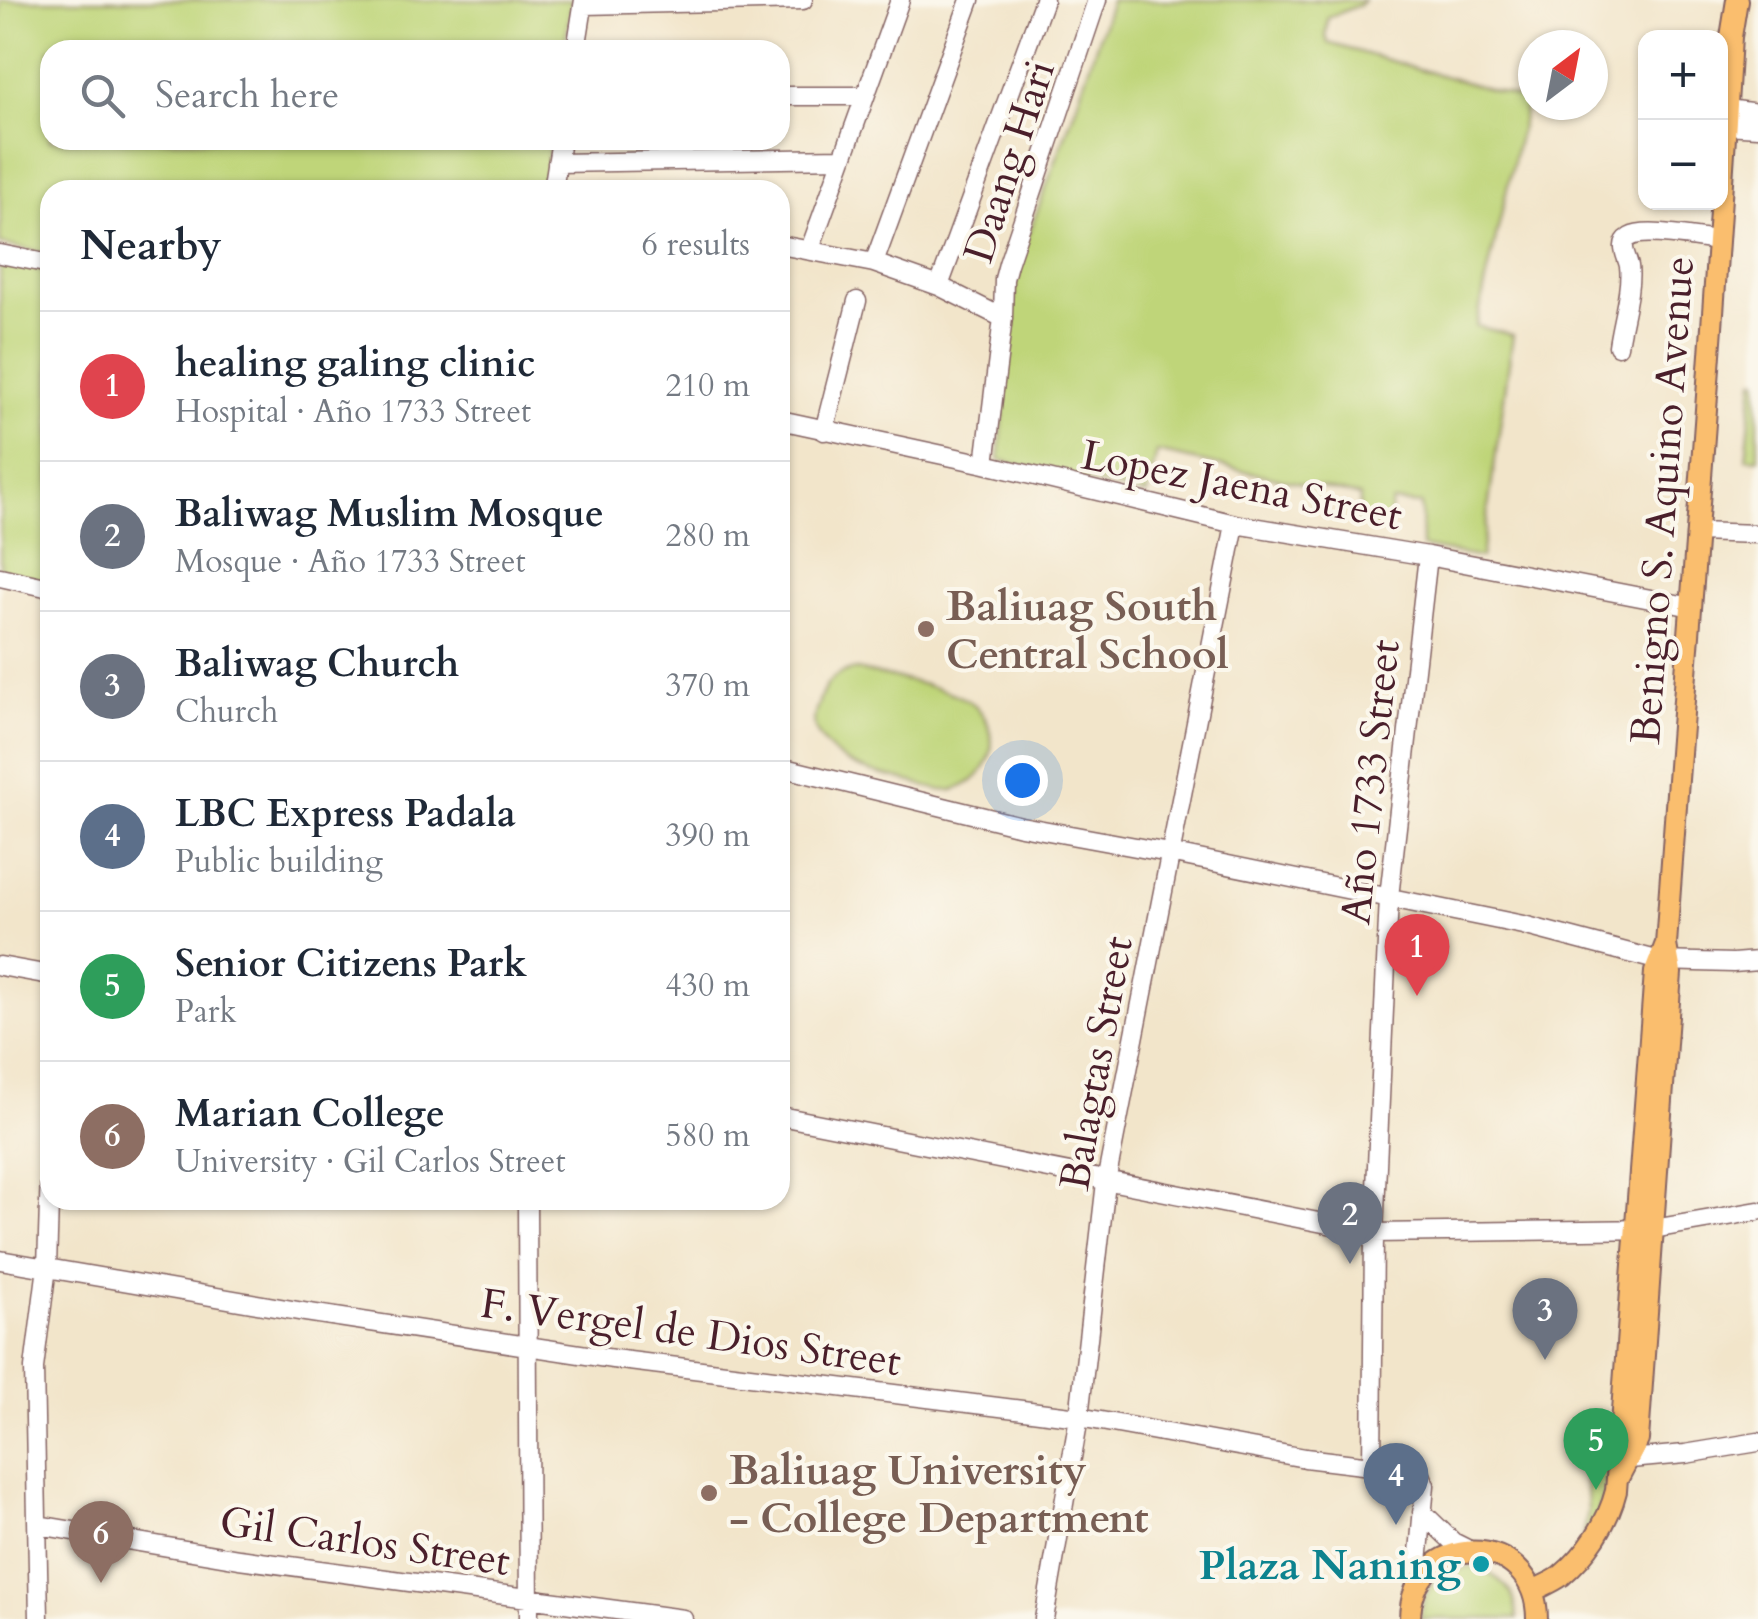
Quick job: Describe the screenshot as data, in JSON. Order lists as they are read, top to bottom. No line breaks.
{"streets":{"main road":["Benigno S. Aquino Avenue"],"street":["Daang Hari","Lopez Jaena Street","Año 1733 Street","Balagtas Street","F. Vergel de Dios Street","Gil Carlos Street"]},"crossings":[["Daang Hari","Lopez Jaena Street"],["Lopez Jaena Street","Benigno S. Aquino Avenue"],["Lopez Jaena Street","Año 1733 Street"],["Lopez Jaena Street","Balagtas Street"],["Año 1733 Street","F. Vergel de Dios Street"],["Balagtas Street","F. Vergel de Dios Street"]],"places":["Baliuag South Central School","Baliuag University - College Department","Plaza Naning"],"north":"top right","page":{"map_buttons":["+","−"],"search":"Search here","heading":["Nearby","6 results"],"list":[{"mark":"1","name":"healing galing clinic","note":"Hospital · Año 1733 Street","value":"210 m"},{"mark":"2","name":"Baliwag Muslim Mosque","note":"Mosque · Año 1733 Street","value":"280 m"},{"mark":"3","name":"Baliwag Church","note":"Church","value":"370 m"},{"mark":"4","name":"LBC Express Padala","note":"Public building","value":"390 m"},{"mark":"5","name":"Senior Citizens Park","note":"Park","value":"430 m"},{"mark":"6","name":"Marian College","note":"University · Gil Carlos Street","value":"580 m"}],"pins":["1","2","3","5","4","6"]}}
